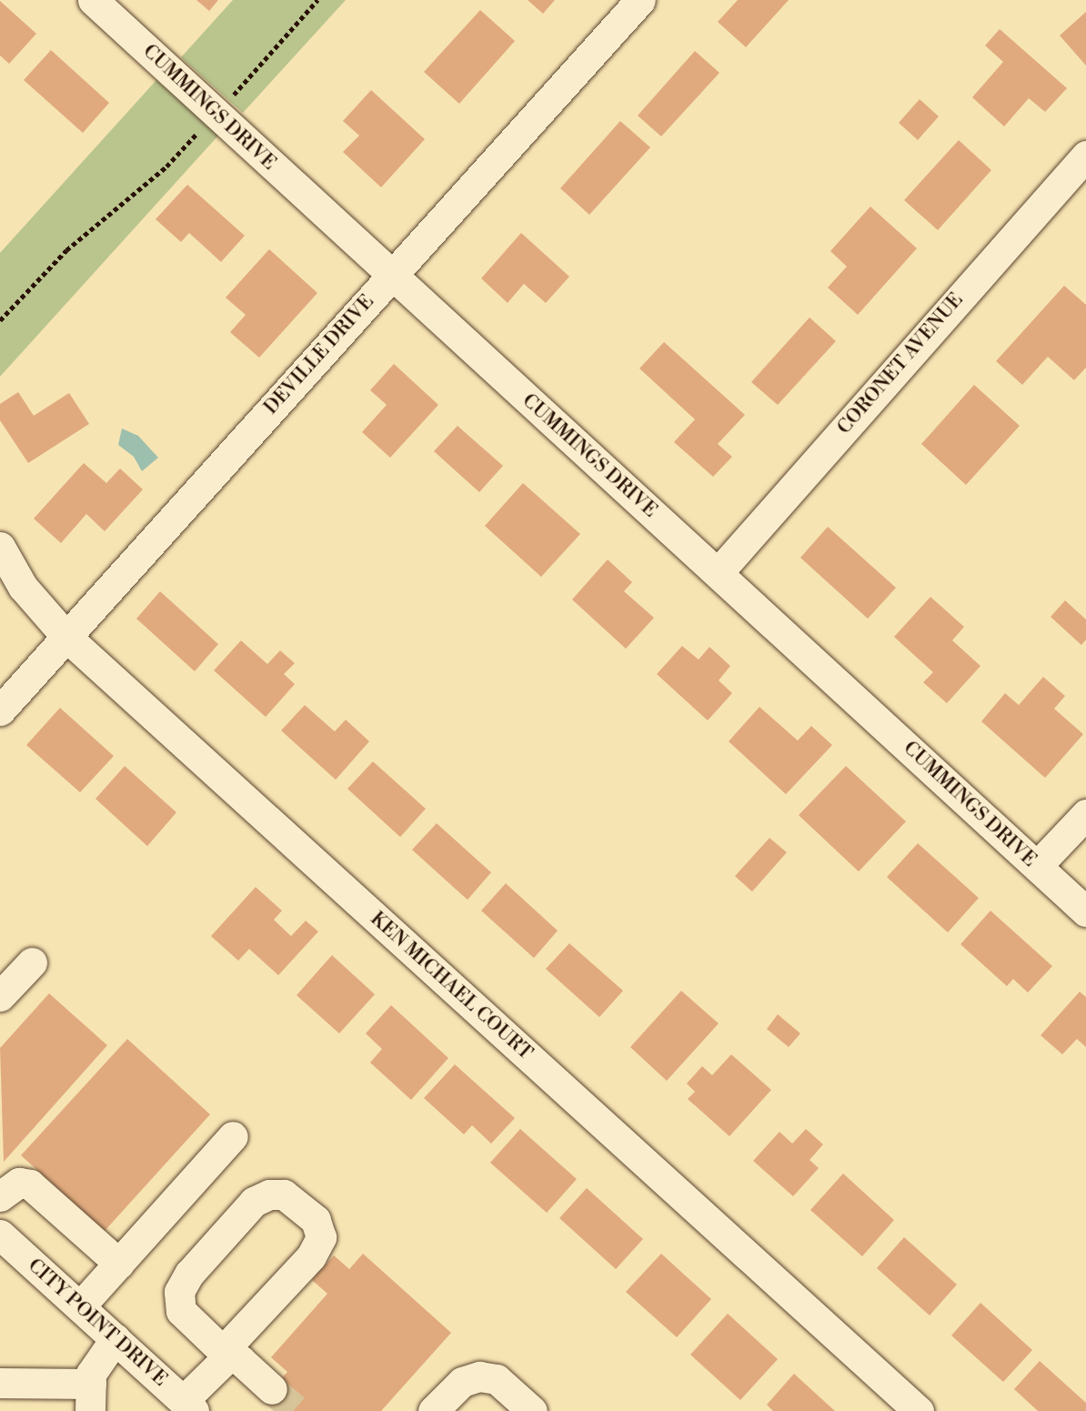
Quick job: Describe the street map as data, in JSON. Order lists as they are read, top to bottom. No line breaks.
{"streets":{"street":["CUMMINGS DRIVE","DEVILLE DRIVE","CORONET AVENUE","KEN MICHAEL COURT","CITY POINT DRIVE"]},"crossings":[["CUMMINGS DRIVE","DEVILLE DRIVE"],["CUMMINGS DRIVE","CORONET AVENUE"],["DEVILLE DRIVE","KEN MICHAEL COURT"]]}
